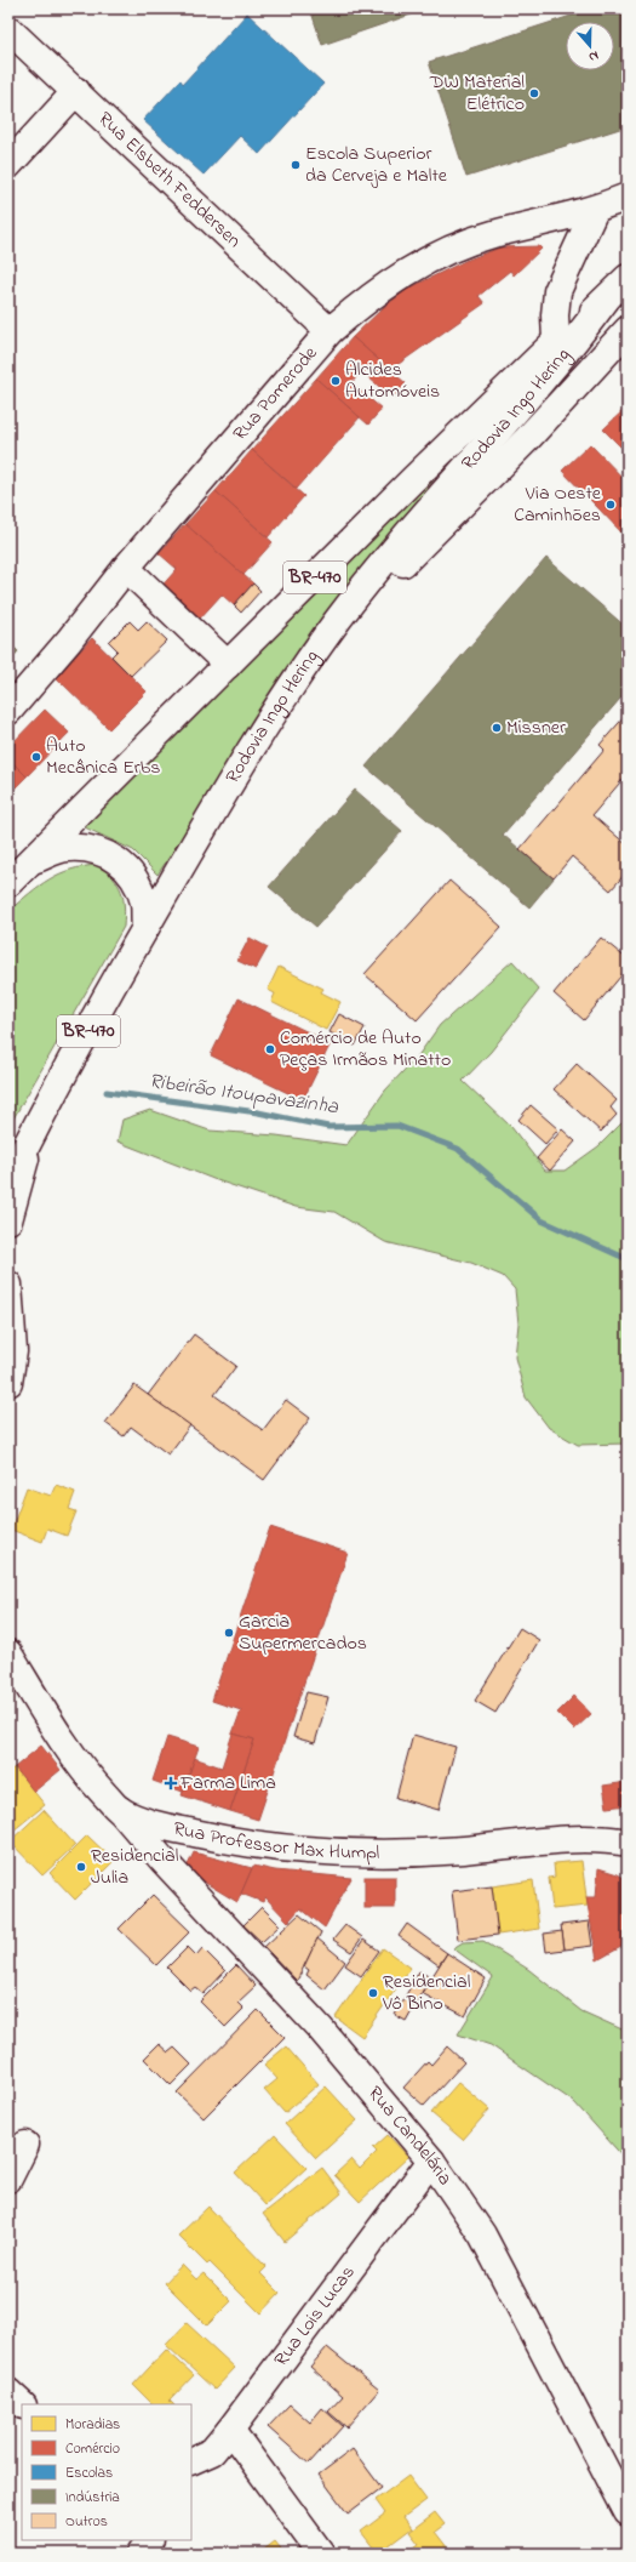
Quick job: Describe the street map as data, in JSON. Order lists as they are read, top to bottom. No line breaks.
{"streets":{"main road":["Rua Elsbeth Feddersen","Rua Pomerode","Rodovia Ingo Hering","BR-470","Rua Professor Max Humpl","Rua Candelária","Rua Lois Lucas"]},"crossings":[["Rua Elsbeth Feddersen","Rua Pomerode"],["Rua Professor Max Humpl","Rua Candelária"],["Rua Candelária","Rua Lois Lucas"]],"water":["Ribeirão Itoupavazinha"],"places":{"other":["DW Material Elétrico","Escola Superior da Cerveja e Malte","Alcides Automóveis","Via Oeste Caminhões","Missner","Auto Mecânica Erbs","Comércio de Auto Peças Irmãos Minatto","Garcia Supermercados","Residencial Julia","Residencial Vô Bino"],"health":["Farma Lima"]},"legend":["Moradias","Comércio","Escolas","Indústria","Outros"],"north":"bottom"}
